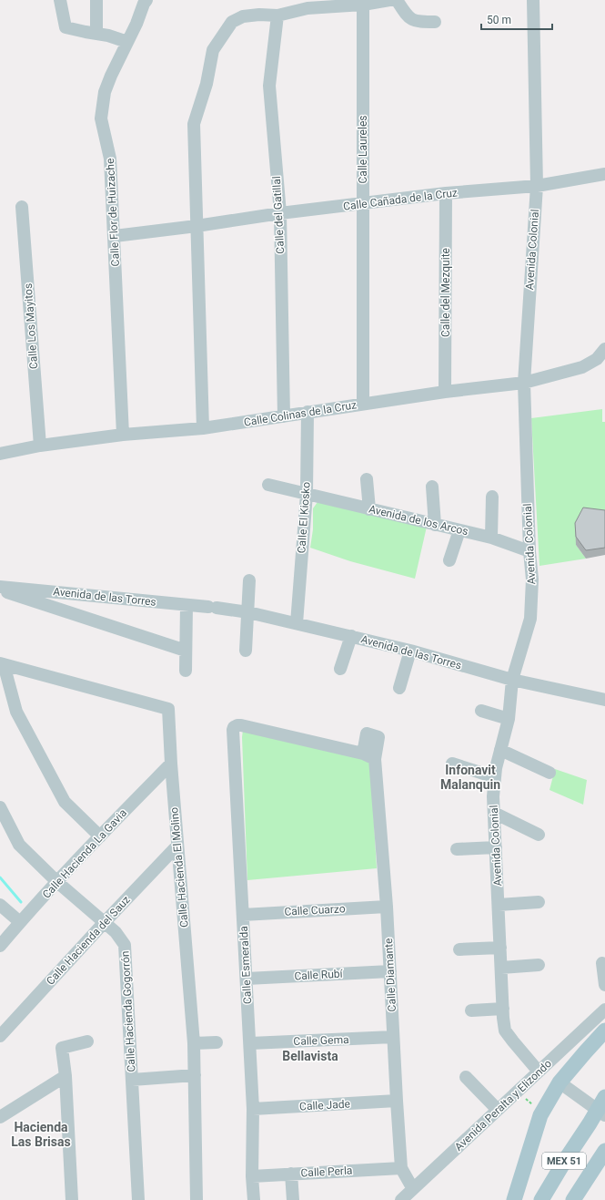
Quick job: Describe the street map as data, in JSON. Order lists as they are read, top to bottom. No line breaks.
{"streets":{"main road":["MEX 51"],"street":["Calle Laureles","Calle Cañada de la Cruz","Calle Flor de Huizache","Calle del Gatillal","Avenida Colonial","Calle del Mezquite","Calle Los Mayitos","Calle Colinas de la Cruz","Calle El Kiosko","Avenida de los Arcos","Avenida de las Torres","Calle Hacienda La Gavia","Calle Hacienda El Molino","Calle Cuarzo","Calle Hacienda del Sauz","Calle Esmeralda","Calle Rubí","Calle Diamante","Calle Hacienda Gogorrón","Calle Gema","Calle Jade","Avenida Peralta y Elizondo","Calle Perla"]},"crossings":[["Calle Laureles","Calle Cañada de la Cruz"],["Calle Laureles","Calle Colinas de la Cruz"],["Calle Cañada de la Cruz","Calle Flor de Huizache"],["Calle Cañada de la Cruz","Calle del Gatillal"],["Calle Cañada de la Cruz","Avenida Colonial"],["Calle Cañada de la Cruz","Calle del Mezquite"],["Calle Flor de Huizache","Calle Colinas de la Cruz"],["Calle del Gatillal","Calle Colinas de la Cruz"],["Avenida Colonial","Calle Colinas de la Cruz"],["Avenida Colonial","Avenida de los Arcos"],["Avenida Colonial","Avenida de las Torres"],["Avenida Colonial","Avenida Peralta y Elizondo"],["Calle del Mezquite","Calle Colinas de la Cruz"],["Calle Los Mayitos","Calle Colinas de la Cruz"],["Calle Colinas de la Cruz","Calle El Kiosko"],["Calle El Kiosko","Avenida de los Arcos"],["Calle El Kiosko","Avenida de las Torres"],["Calle Hacienda La Gavia","Calle Hacienda El Molino"],["Calle Hacienda La Gavia","Calle Hacienda Gogorrón"],["Calle Hacienda El Molino","Calle Hacienda del Sauz"],["Calle Cuarzo","Calle Esmeralda"],["Calle Cuarzo","Calle Diamante"],["Calle Hacienda del Sauz","Calle Hacienda Gogorrón"],["Calle Esmeralda","Calle Rubí"],["Calle Esmeralda","Calle Diamante"],["Calle Esmeralda","Calle Gema"],["Calle Esmeralda","Calle Jade"],["Calle Esmeralda","Calle Perla"],["Calle Rubí","Calle Diamante"],["Calle Diamante","Calle Gema"],["Calle Diamante","Calle Jade"],["Calle Diamante","Avenida Peralta y Elizondo"],["Calle Diamante","Calle Perla"]],"districts":["Infonavit Malanquin","Bellavista","Hacienda Las Brisas"],"scale_bar":"50 m"}
